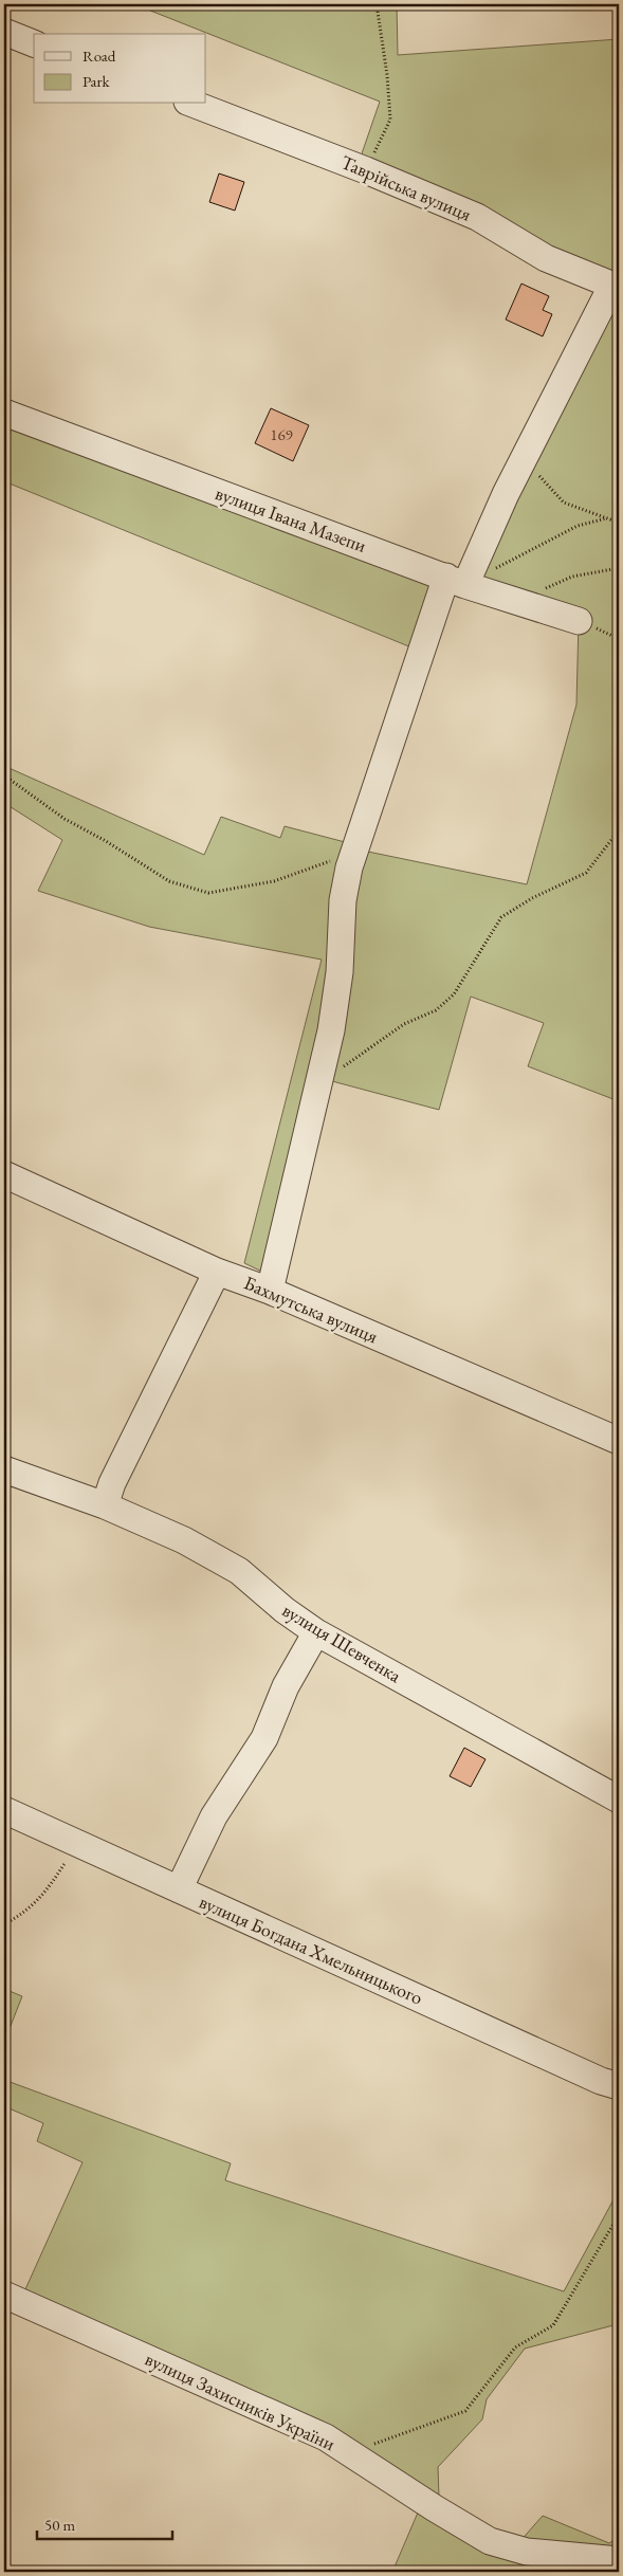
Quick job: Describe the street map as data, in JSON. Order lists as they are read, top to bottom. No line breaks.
{"streets":{"street":["Таврійська вулиця","вулиця Івана Мазепи","Бахмутська вулиця","вулиця Шевченка","вулиця Богдана Хмельницького","вулиця Захисників України"]},"house_numbers":["169"],"legend":["Road","Park"],"scale_bar":"50 m"}
